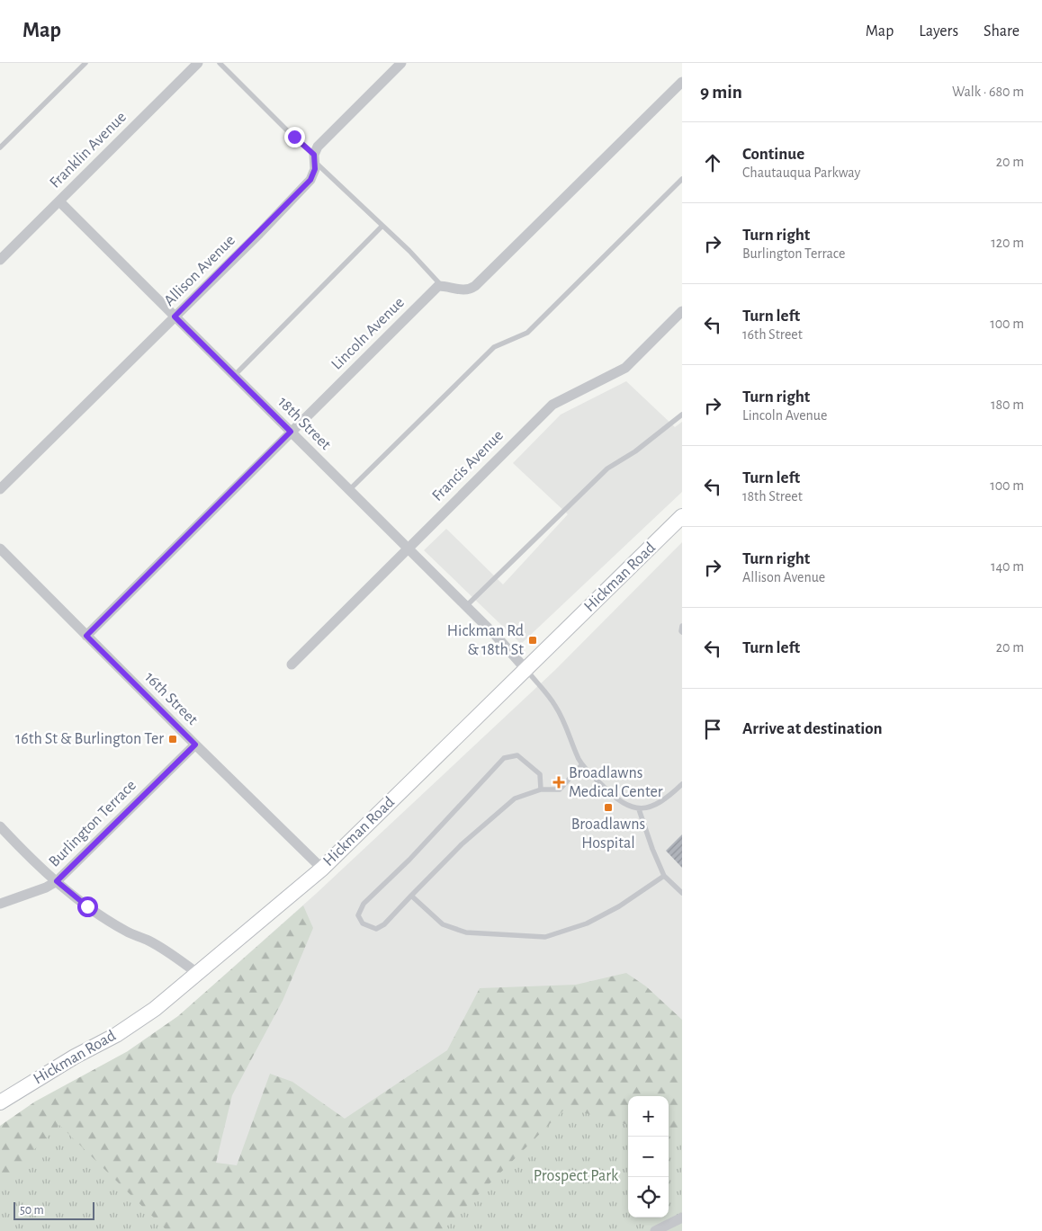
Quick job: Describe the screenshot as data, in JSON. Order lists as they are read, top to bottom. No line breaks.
{"streets":{"main road":["Hickman Road"],"street":["Franklin Avenue","Allison Avenue","Lincoln Avenue","18th Street","Francis Avenue","16th Street","Burlington Terrace"]},"crossings":[["Franklin Avenue","18th Street"],["Allison Avenue","18th Street"],["Lincoln Avenue","18th Street"],["Lincoln Avenue","16th Street"],["18th Street","Francis Avenue"],["18th Street","Hickman Road"],["Hickman Road","16th Street"],["16th Street","Burlington Terrace"]],"parks":["Prospect Park"],"places":{"transit":["Hickman Rd & 18th St","16th St & Burlington Ter","Broadlawns Hospital"],"health":["Broadlawns Medical Center"]},"scale_bar":"50 m","page":{"header":"Map","nav":["Map","Layers","Share"],"heading":["9 min","Walk · 680 m"],"list":[["Continue","Chautauqua Parkway","20 m"],["Turn right","Burlington Terrace","120 m"],["Turn left","16th Street","100 m"],["Turn right","Lincoln Avenue","180 m"],["Turn left","18th Street","100 m"],["Turn right","Allison Avenue","140 m"],["Turn left","20 m"],"Arrive at destination"],"map_buttons":["+","−"],"scale":"50 m"}}
